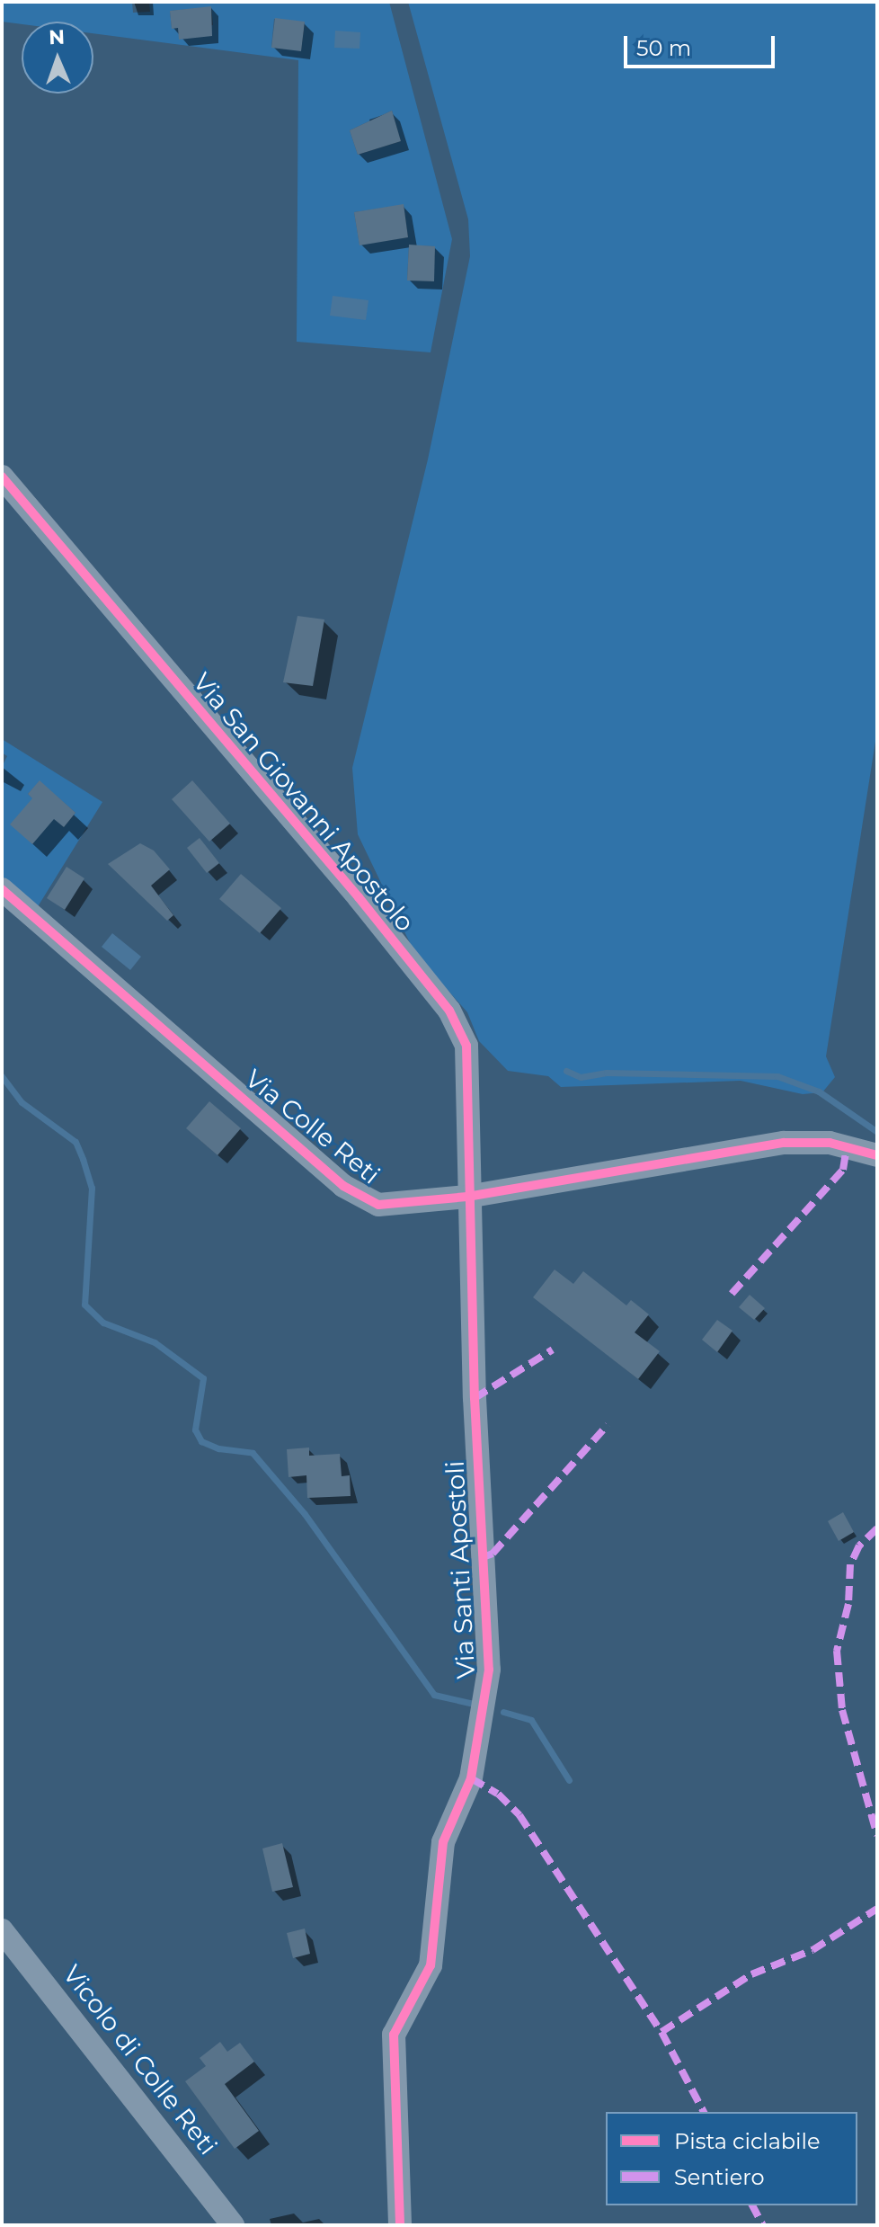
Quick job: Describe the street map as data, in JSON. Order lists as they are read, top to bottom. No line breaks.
{"streets":{"street":["Via San Giovanni Apostolo","Via Colle Reti","Via Santi Apostoli","Vicolo di Colle Reti"]},"crossings":[["Via San Giovanni Apostolo","Via Colle Reti"],["Via San Giovanni Apostolo","Via Santi Apostoli"],["Via Colle Reti","Via Santi Apostoli"]],"legend":["Pista ciclabile","Sentiero"],"scale_bar":"50 m","north":"top"}
